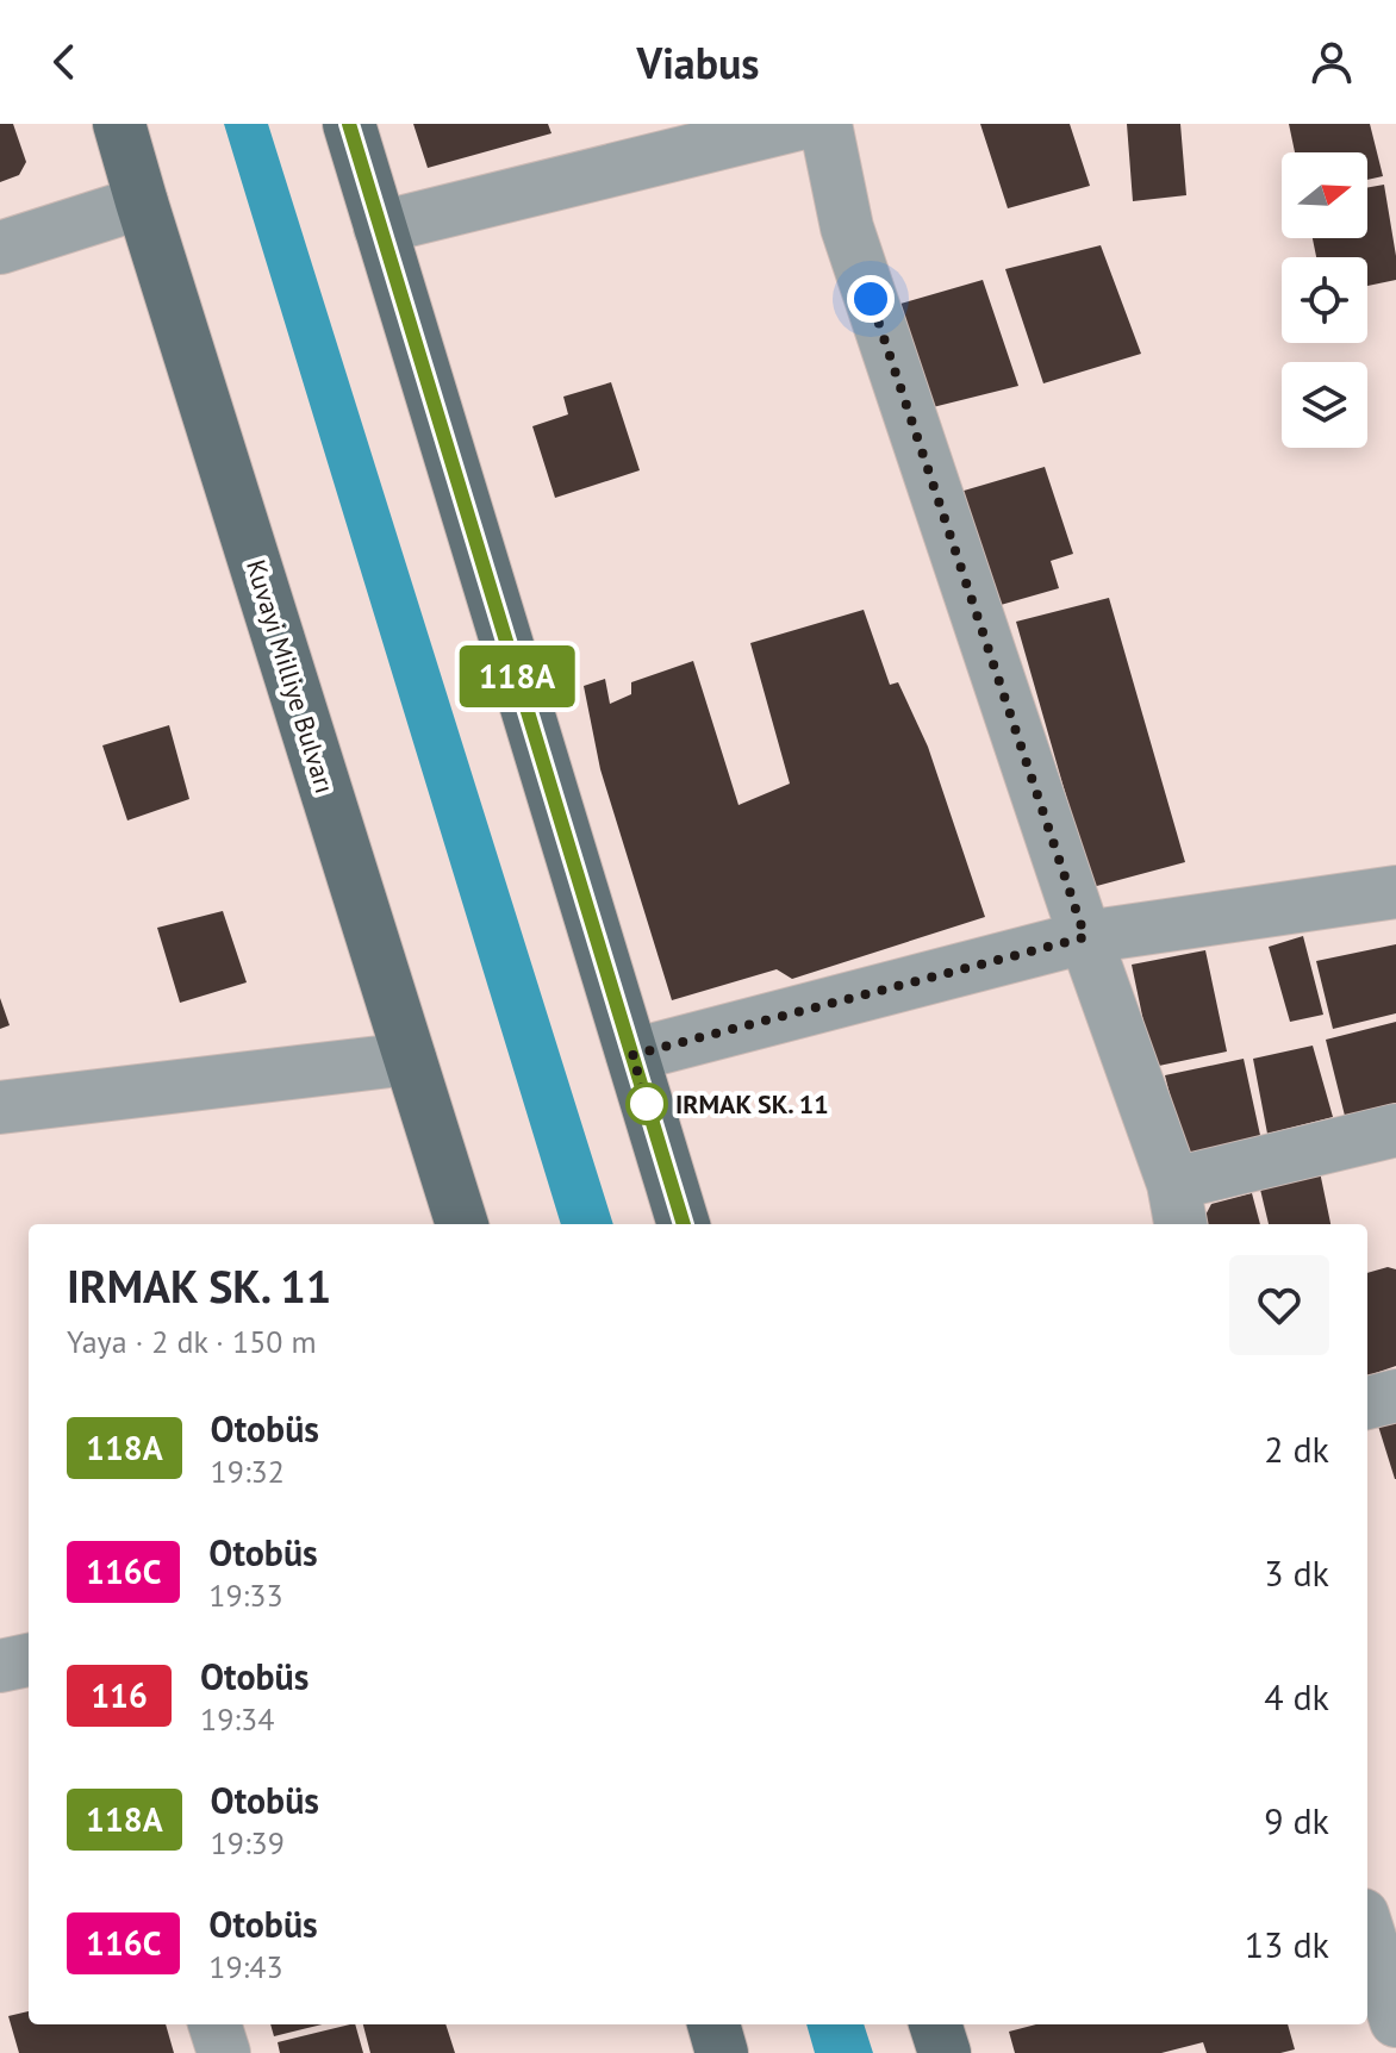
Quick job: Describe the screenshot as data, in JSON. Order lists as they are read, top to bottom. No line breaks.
{"streets":{"main road":["Kuvayi Milliye Bulvarı"]},"places":["IRMAK SK. 11"],"lines":["bus line 118A"],"north":"right","page":{"header":"Viabus","on_map":"118A","heading":["IRMAK SK. 11","Yaya · 2 dk · 150 m"],"list":[{"mark":"118A","name":"Otobüs","note":"19:32","value":"2 dk"},{"mark":"116C","name":"Otobüs","note":"19:33","value":"3 dk"},{"mark":"116","name":"Otobüs","note":"19:34","value":"4 dk"},{"mark":"118A","name":"Otobüs","note":"19:39","value":"9 dk"},{"mark":"116C","name":"Otobüs","note":"19:43","value":"13 dk"}]}}
